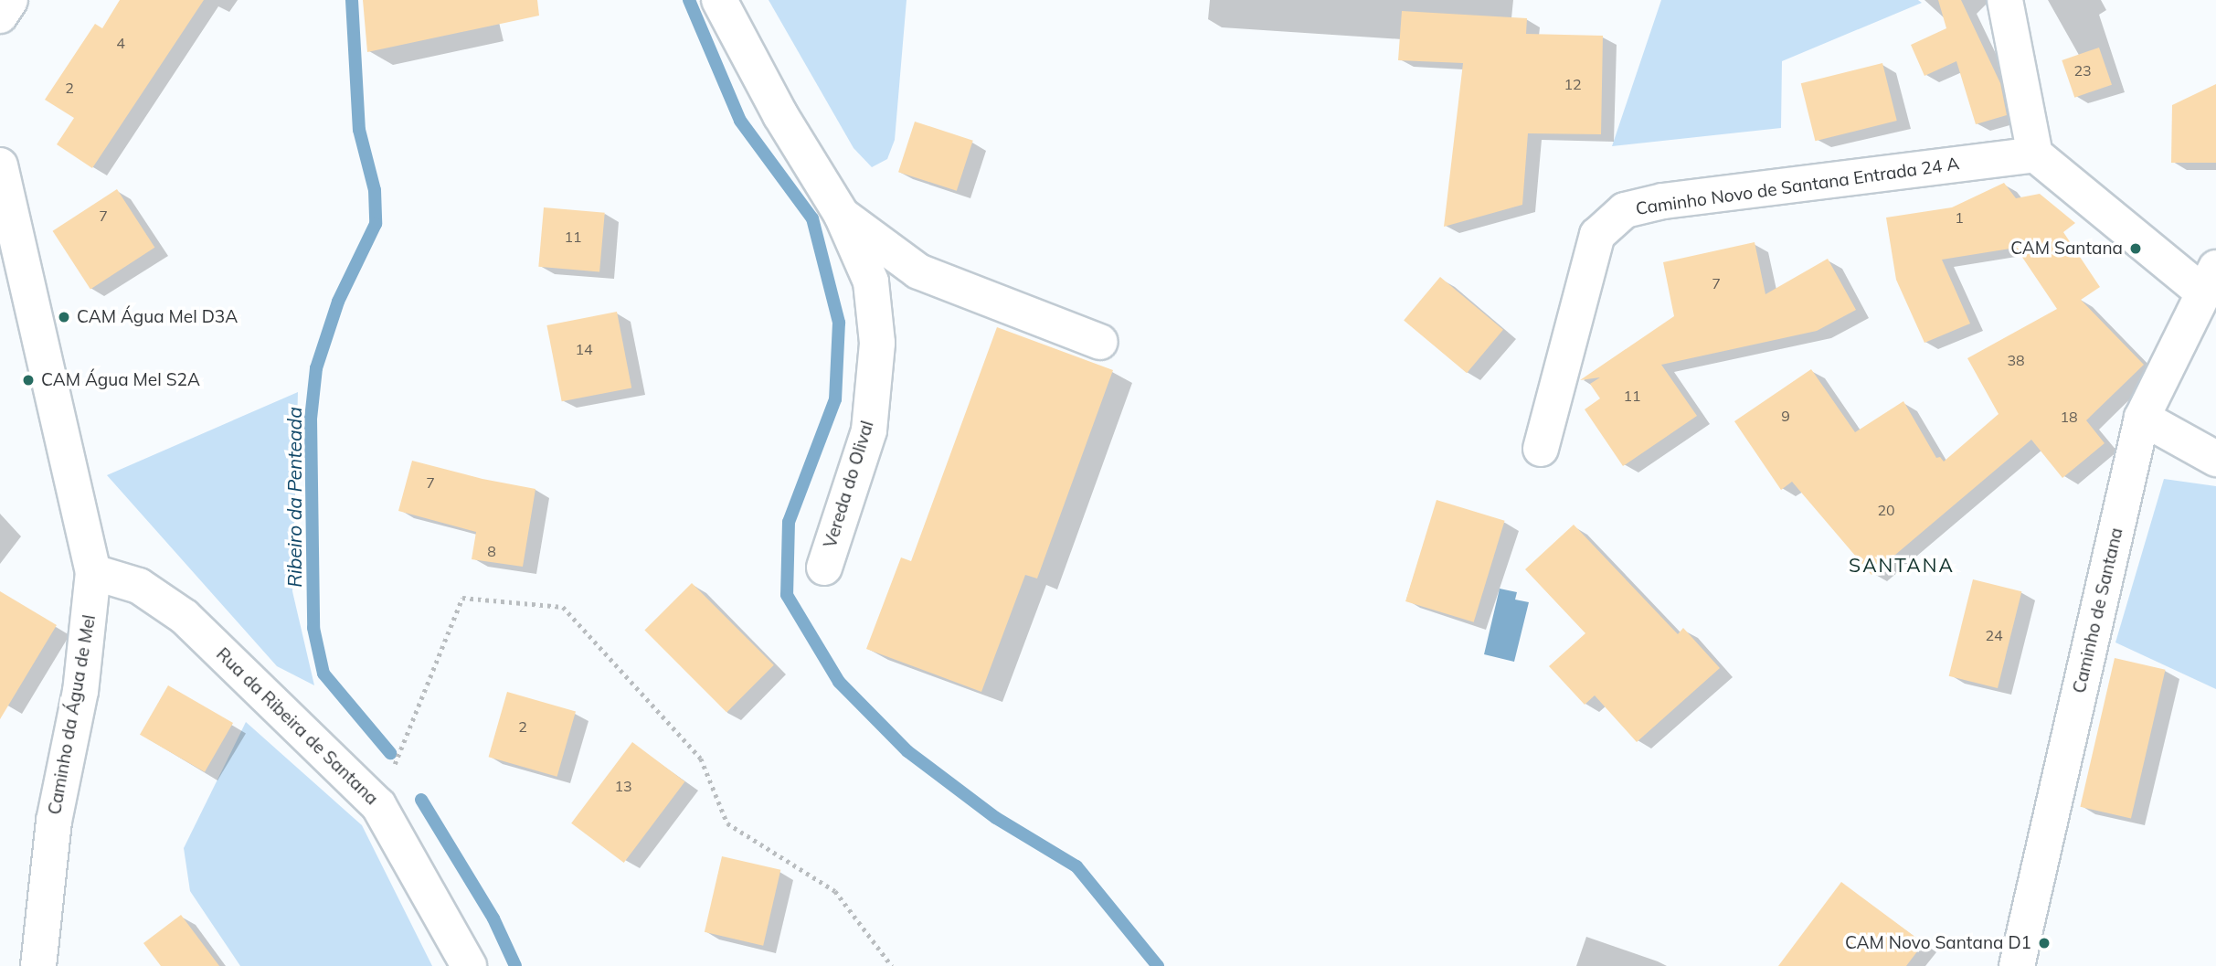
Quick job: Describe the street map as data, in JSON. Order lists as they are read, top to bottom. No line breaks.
{"streets":{"street":["Caminho Novo de Santana Entrada 24 A","Vereda do Olival","Caminho de Santana","Caminho da Água de Mel","Rua da Ribeira de Santana"]},"crossings":[["Caminho da Água de Mel","Rua da Ribeira de Santana"]],"districts":["SANTANA"],"water":["Ribeiro da Penteada"],"places":["CAM Santana","CAM Água Mel D3A","CAM Água Mel S2A","CAM Novo Santana D1"],"house_numbers":["4","23","12","2","7","1","11","7","14","38","11","9","18","7","20","8","24","2","13"]}
